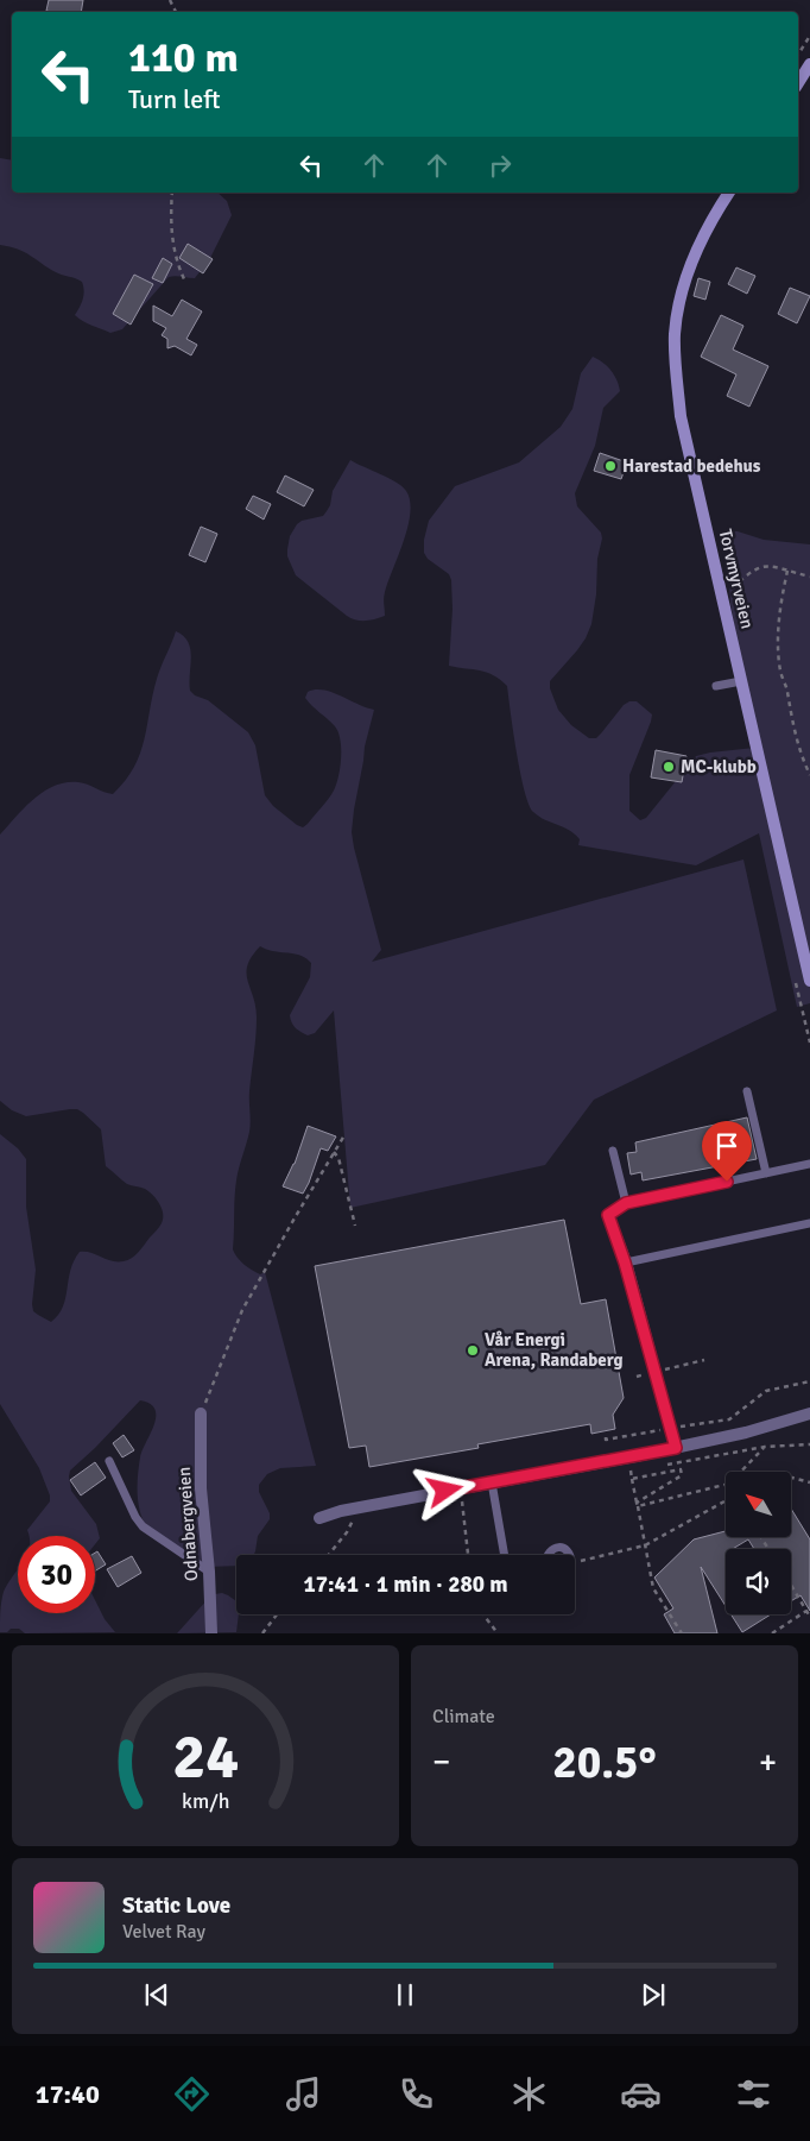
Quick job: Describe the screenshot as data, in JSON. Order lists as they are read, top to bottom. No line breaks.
{"streets":{"main road":["Torvmyrveien"],"street":["Odnabergveien"]},"places":["Harestad bedehus","MC-klubb","Vår Energi Arena, Randaberg"],"north":"top left","page":{"turn":["110 m","Turn left"],"limit":"30","trip":"17:41 · 1 min · 280 m","tile":"Climate","heat":["−","20.5°","+"],"song":["Static Love","Velvet Ray"],"tabs":"17:40","gauge":["24","km/h"]}}
